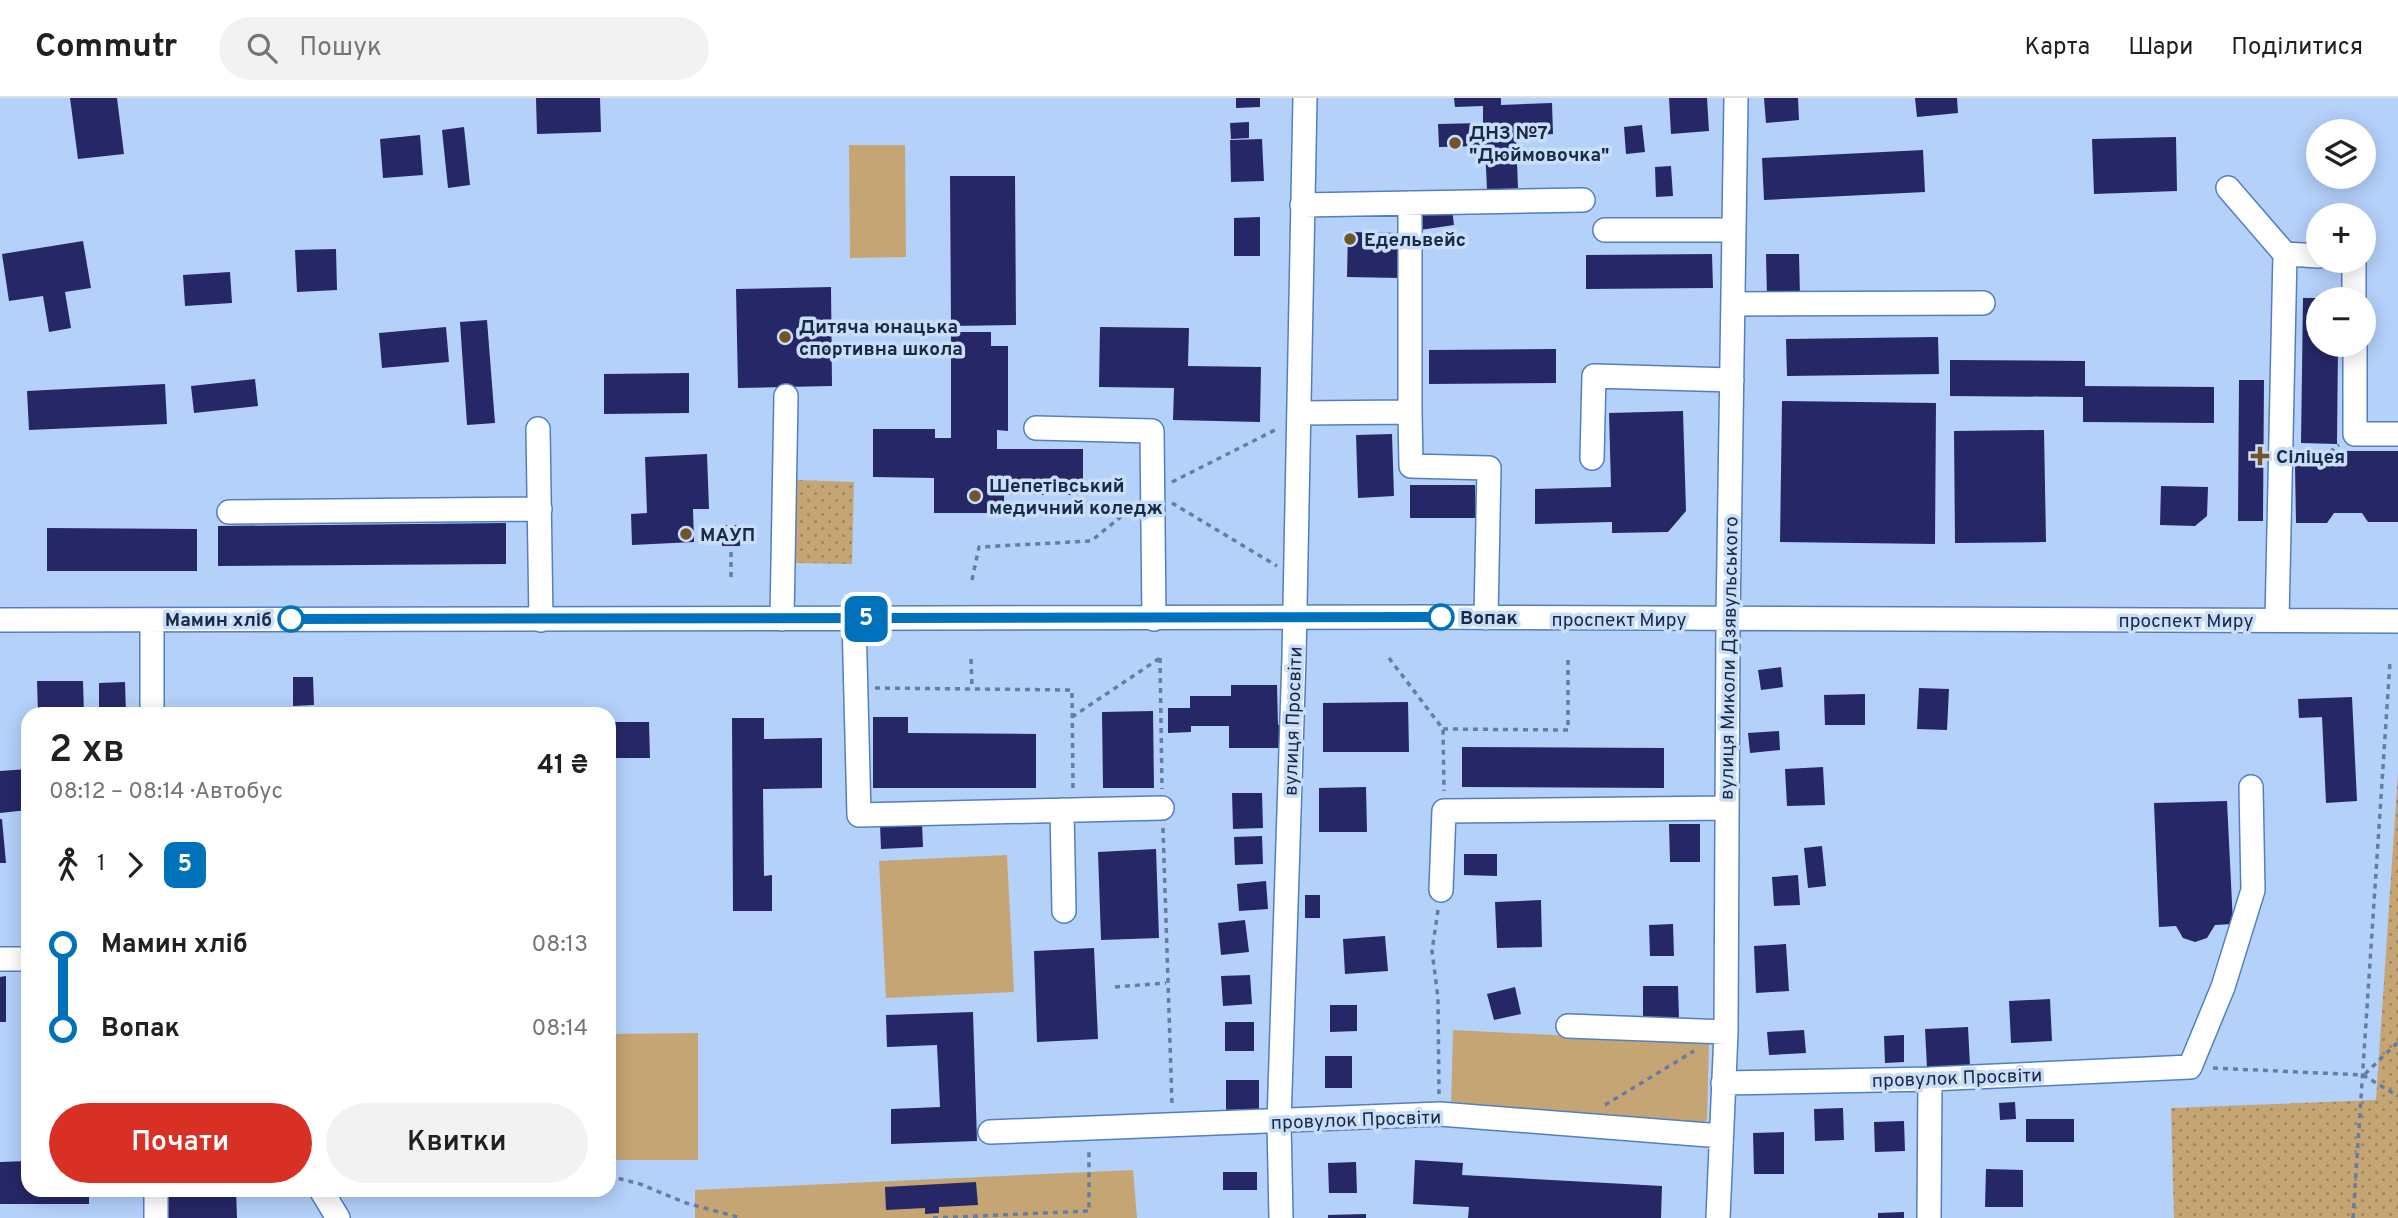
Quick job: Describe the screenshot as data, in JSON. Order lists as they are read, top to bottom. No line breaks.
{"streets":{"street":["проспект Миру","вулиця Миколи Дзявульського","вулиця Просвіти","провулок Просвіти"]},"crossings":[["проспект Миру","вулиця Миколи Дзявульського"],["проспект Миру","вулиця Просвіти"],["вулиця Миколи Дзявульського","провулок Просвіти"],["вулиця Просвіти","провулок Просвіти"]],"places":{"other":["ДНЗ №7 \"Дюймовочка\"","Едельвейс","Дитяча юнацька спортивна школа","Шепетівський медичний коледж","МАУП","Вопак","Мамин хліб"],"health":["Сіліцея"]},"lines":["bus line 5"],"page":{"header":"Commutr","search":"Пошук","nav":["Карта","Шари","Поділитися"],"on_map":"5","map_buttons":["+","−"],"heading":["2 хв","08:12 – 08:14 · Автобус","41 ₴"],"legs":["1","5"],"list":[{"name":"Мамин хліб","value":"08:13"},{"name":"Вопак","value":"08:14"}],"buttons":["Почати","Квитки"]}}
